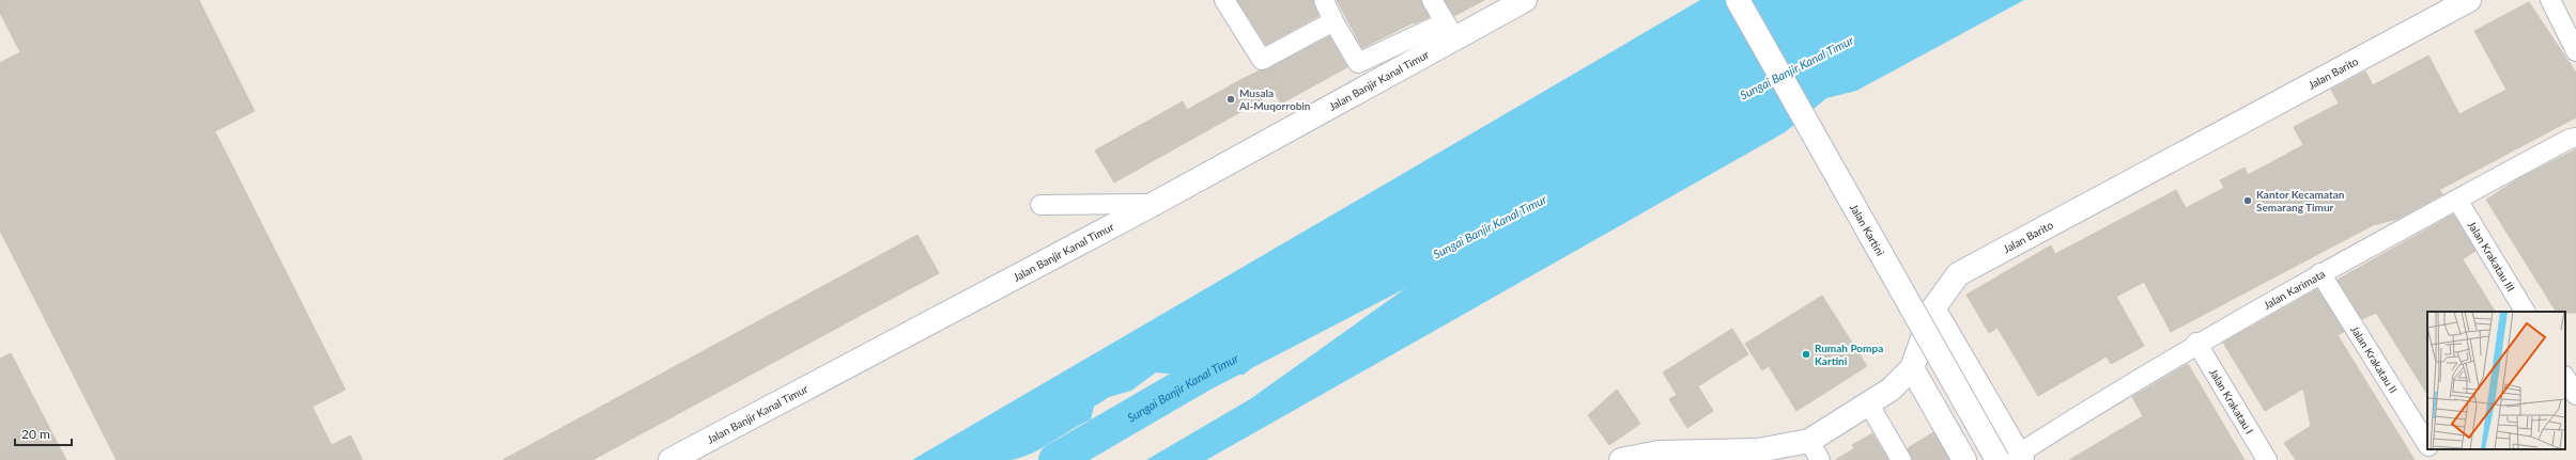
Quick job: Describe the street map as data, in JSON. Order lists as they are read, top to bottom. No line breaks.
{"streets":{"street":["Jalan Barito","Jalan Banjir Kanal Timur","Jalan Kartini","Jalan Krakatau III","Jalan Karimata","Jalan Krakatau II","Jalan Krakatau I"]},"crossings":[["Jalan Kartini","Jalan Karimata"],["Jalan Krakatau III","Jalan Karimata"],["Jalan Karimata","Jalan Krakatau II"],["Jalan Karimata","Jalan Krakatau I"]],"water":["Sungai Banjir Kanal Timur"],"places":["Musala Al-Muqorrobin","Kantor Kecamatan Semarang Timur","Rumah Pompa Kartini"],"scale_bar":"20 m"}
